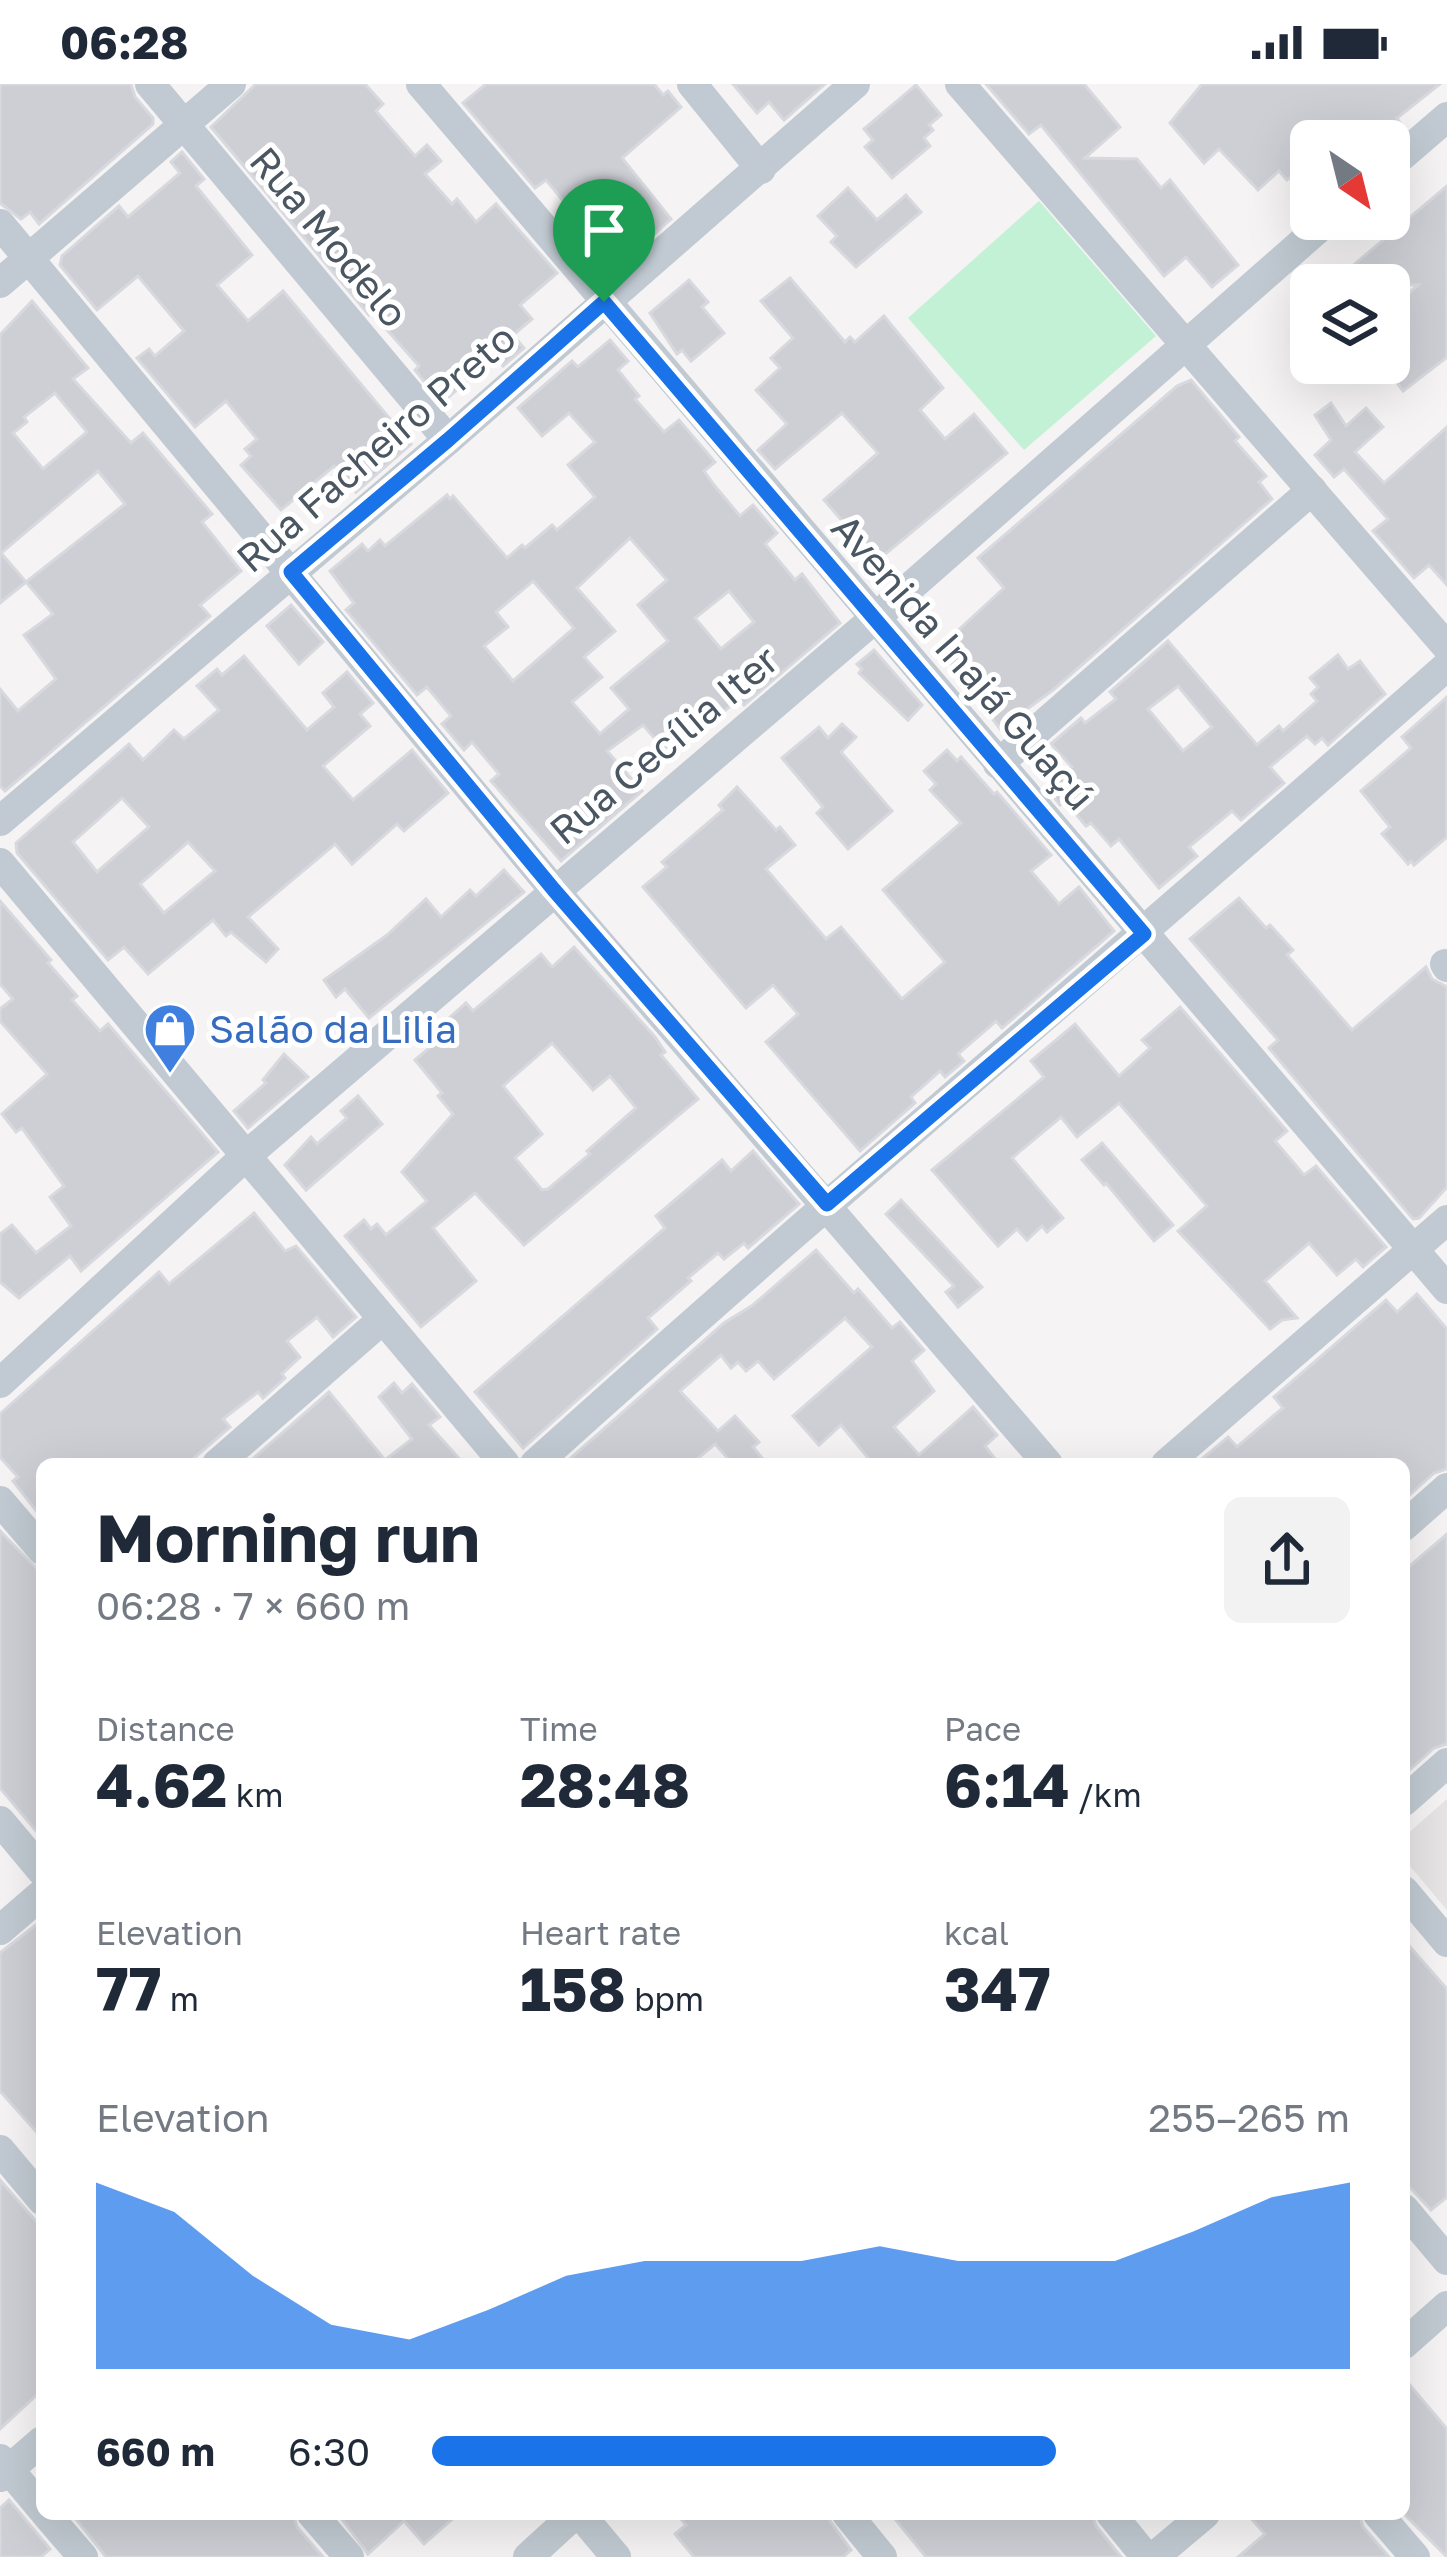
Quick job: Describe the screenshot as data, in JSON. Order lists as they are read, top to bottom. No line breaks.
{"streets":{"street":["Rua Modelo","Rua Facheiro Preto","Avenida Inajá Guaçú","Rua Cecília Iter"]},"crossings":[["Rua Modelo","Rua Facheiro Preto"],["Rua Facheiro Preto","Avenida Inajá Guaçú"],["Avenida Inajá Guaçú","Rua Cecília Iter"]],"places":{"shop":["Salão da Lilia"]},"north":"bottom right","page":{"status":"06:28","heading":["Morning run","06:28 · 7 × 660 m"],"stats":[["Distance","4.62 km"],["Time","28:48"],["Pace","6:14 /km"],["Elevation","77 m"],["Heart rate","158 bpm"],["kcal","347"]],"chart":["Elevation","255–265 m"],"list":[{"name":"660 m","note":"6:30"}]}}
